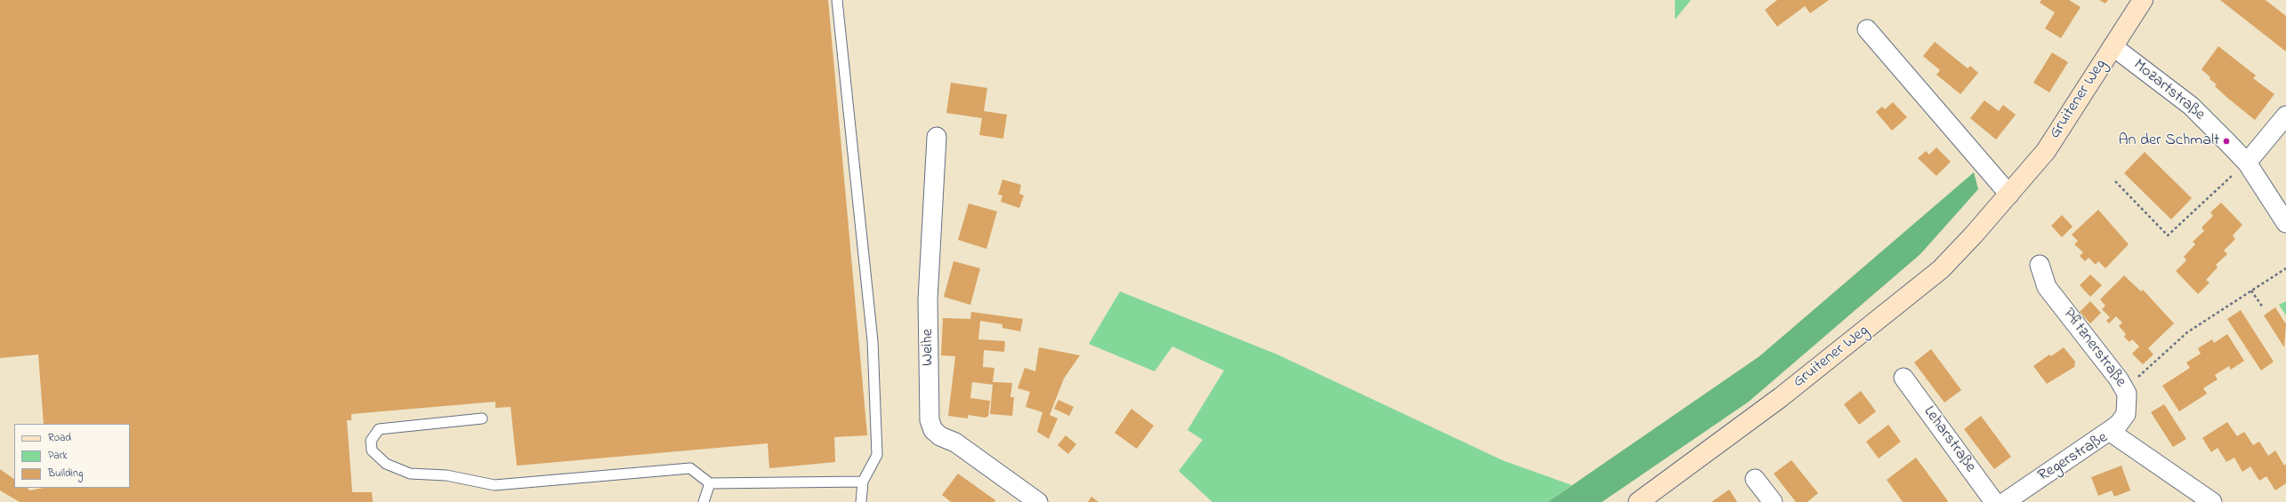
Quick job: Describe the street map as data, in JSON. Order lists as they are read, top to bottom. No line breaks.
{"streets":{"street":["Mozartstraße","Gruitener Weg","Weihe","Pfitznerstraße","Leharstraße","Regerstraße"]},"crossings":[["Mozartstraße","Gruitener Weg"],["Pfitznerstraße","Regerstraße"],["Leharstraße","Regerstraße"]],"places":["An der Schmalt"],"legend":["Road","Park","Building"]}
